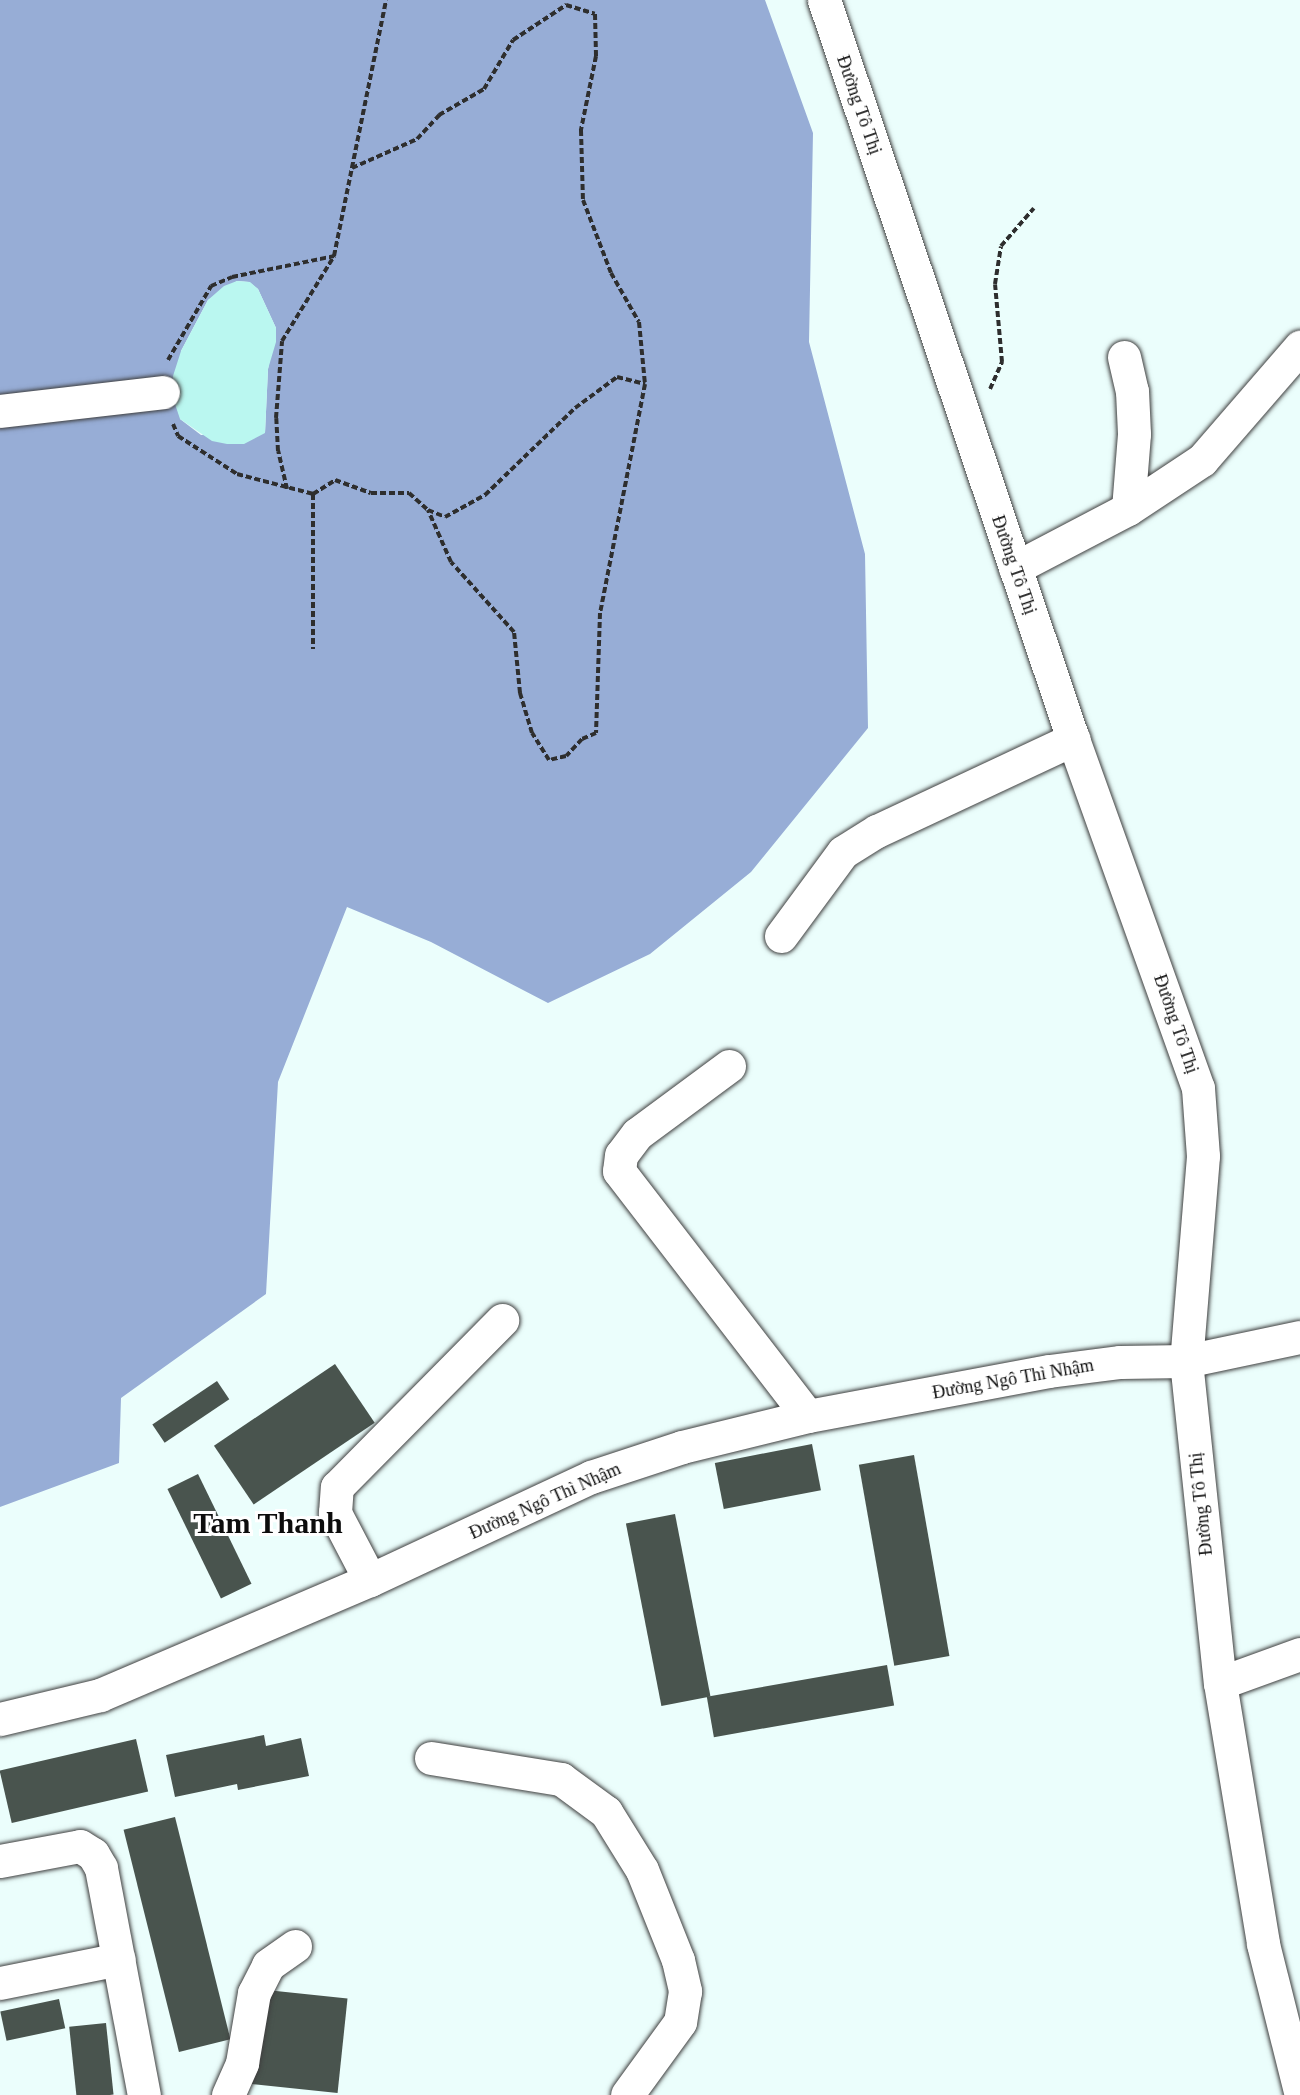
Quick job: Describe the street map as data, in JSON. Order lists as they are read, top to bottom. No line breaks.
{"streets":{"street":["Đường Tô Thị","Đường Ngô Thì Nhậm"]},"crossings":[["Đường Tô Thị","Đường Ngô Thì Nhậm"]],"districts":["Tam Thanh"]}
